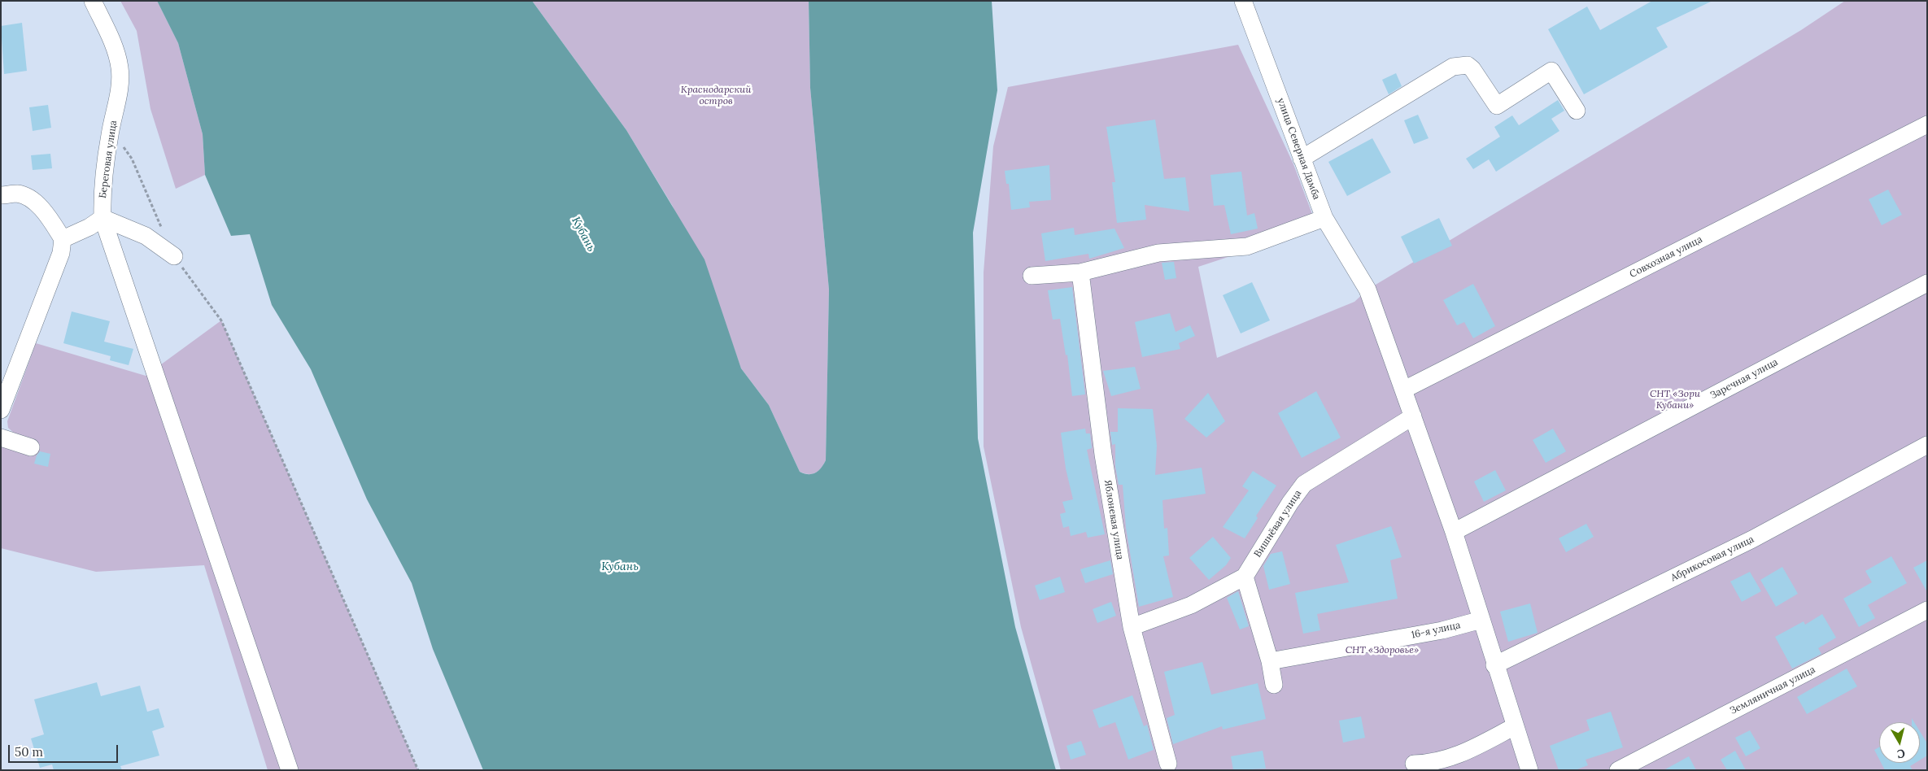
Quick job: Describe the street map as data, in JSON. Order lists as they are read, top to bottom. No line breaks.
{"streets":{"street":["улица Северная Дамба","Береговая улица","Совхозная улица","Заречная улица","Яблоневая улица","Вишнёвая улица","Абрикосовая улица","16-я улица","Земляничная улица"]},"crossings":[["улица Северная Дамба","Совхозная улица"],["улица Северная Дамба","Заречная улица"],["улица Северная Дамба","Вишнёвая улица"],["улица Северная Дамба","Абрикосовая улица"],["улица Северная Дамба","16-я улица"]],"water":["Кубань"],"parks":["Краснодарский остров","СНТ «Зори Кубани»","СНТ «Здоровье»"],"scale_bar":"50 m","north":"bottom"}
